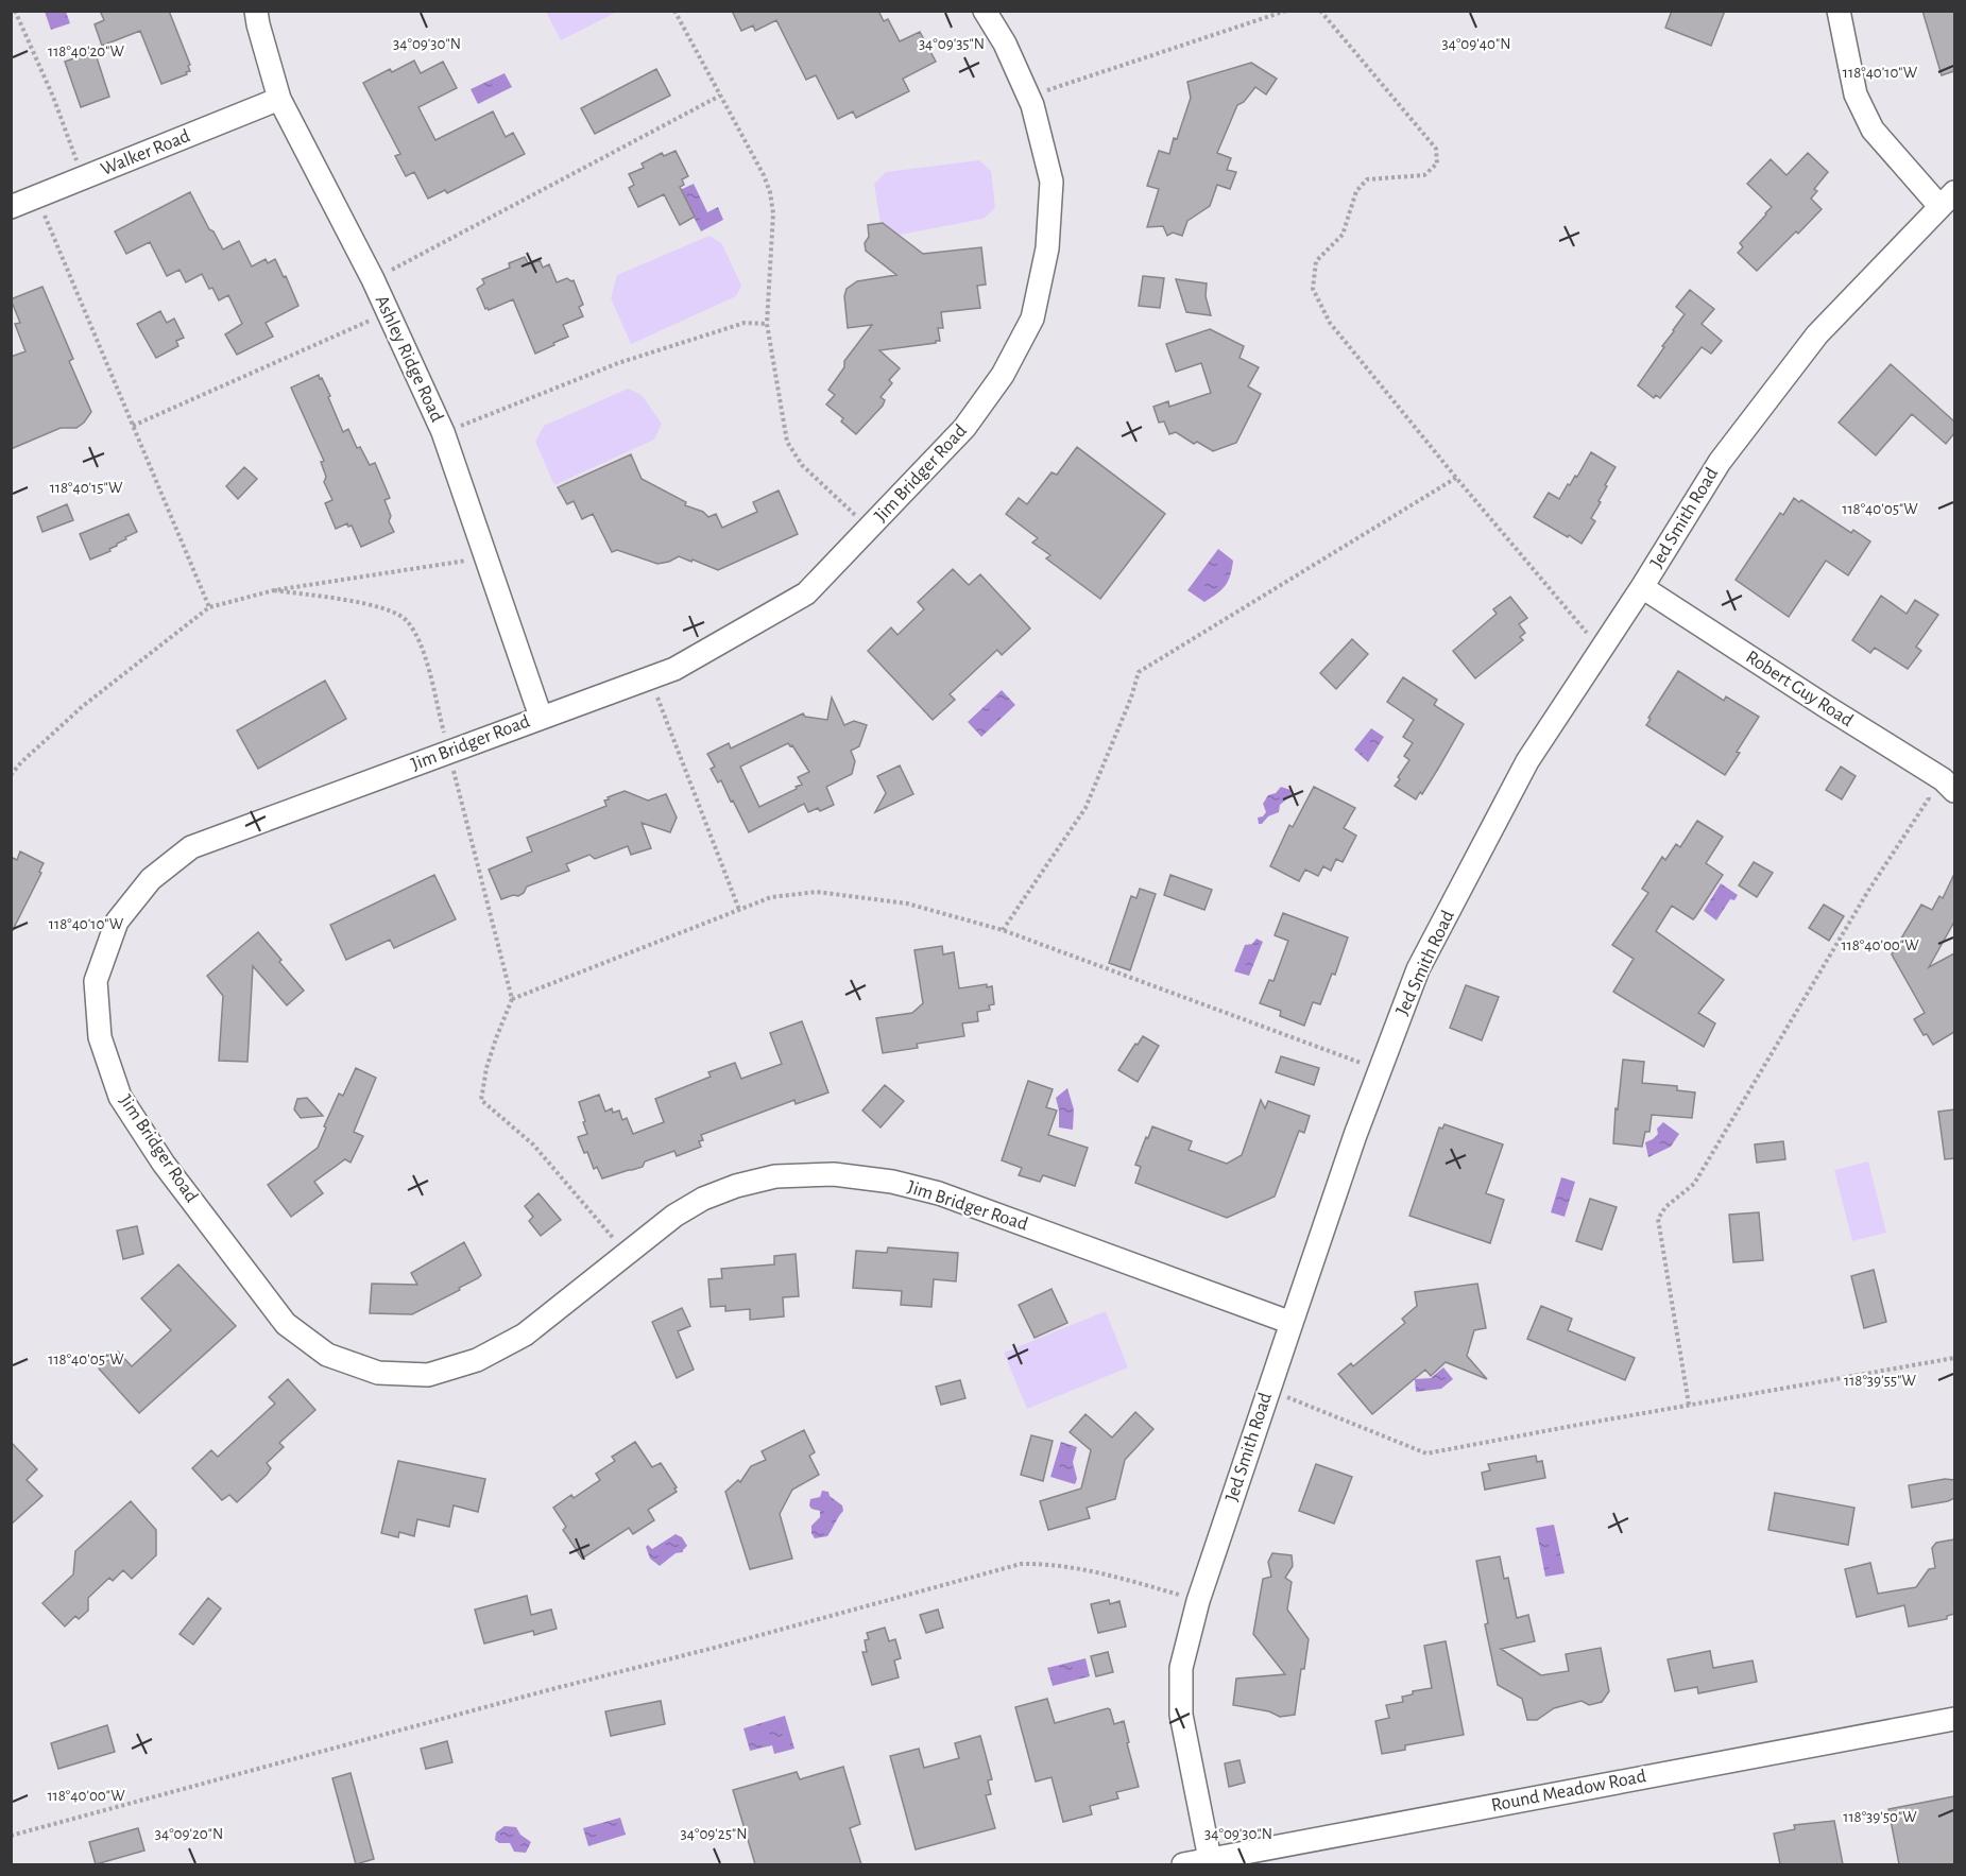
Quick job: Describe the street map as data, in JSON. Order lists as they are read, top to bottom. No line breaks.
{"streets":{"street":["Walker Road","Ashley Ridge Road","Jim Bridger Road","Jed Smith Road","Robert Guy Road","Round Meadow Road"]},"crossings":[["Walker Road","Ashley Ridge Road"],["Ashley Ridge Road","Jim Bridger Road"],["Jim Bridger Road","Jed Smith Road"],["Jed Smith Road","Robert Guy Road"],["Jed Smith Road","Round Meadow Road"]],"coordinates":["34°09'30\"N","34°09'35\"N","34°09'40\"N","118°40'20\"W","118°40'10\"W","118°40'15\"W","118°40'05\"W","118°40'00\"W","118°39'55\"W","118°39'50\"W","34°09'20\"N","34°09'25\"N"]}
